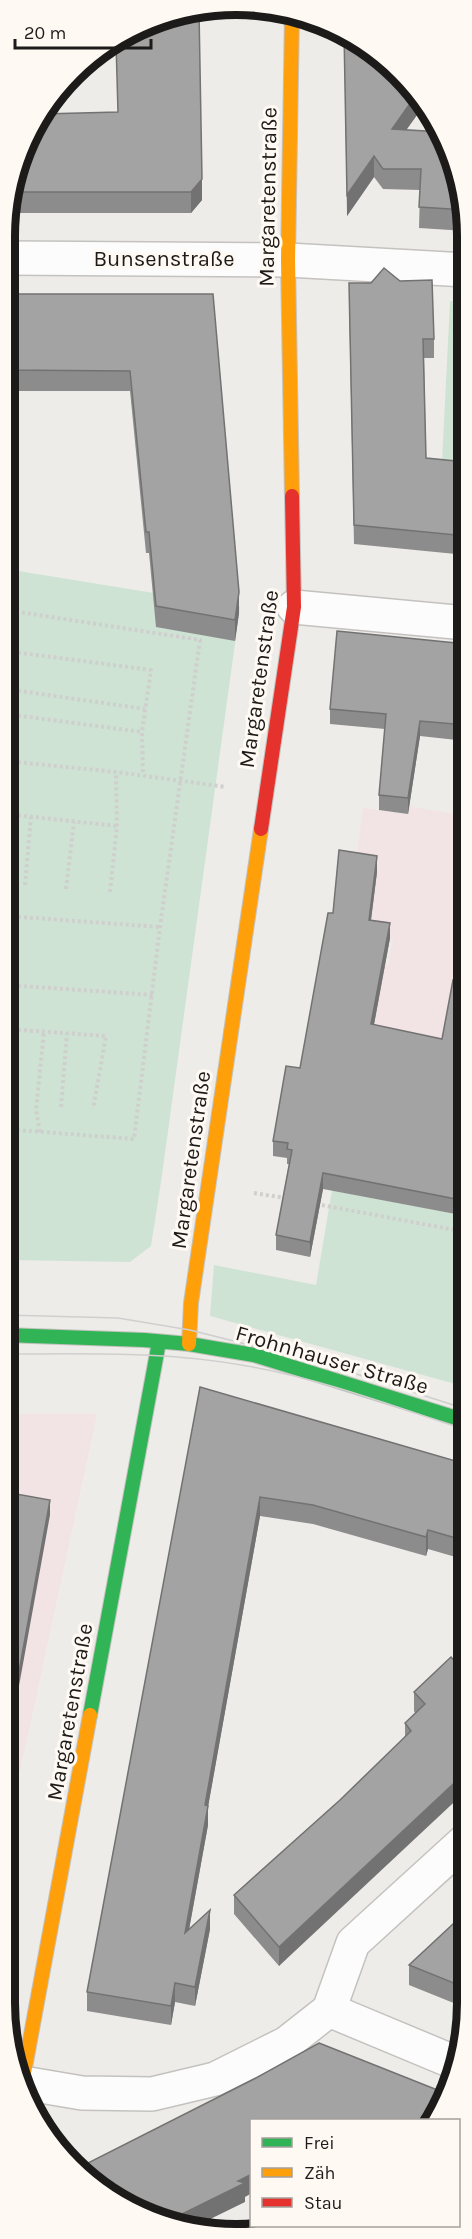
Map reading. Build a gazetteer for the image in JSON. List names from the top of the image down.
{
  "streets": {
    "street": ["Margaretenstraße", "Bunsenstraße", "Frohnhauser Straße"]
  },
  "crossings": [
    ["Margaretenstraße", "Bunsenstraße"],
    ["Margaretenstraße", "Frohnhauser Straße"]
  ],
  "legend": ["Frei", "Zäh", "Stau"],
  "scale_bar": "20 m"
}
